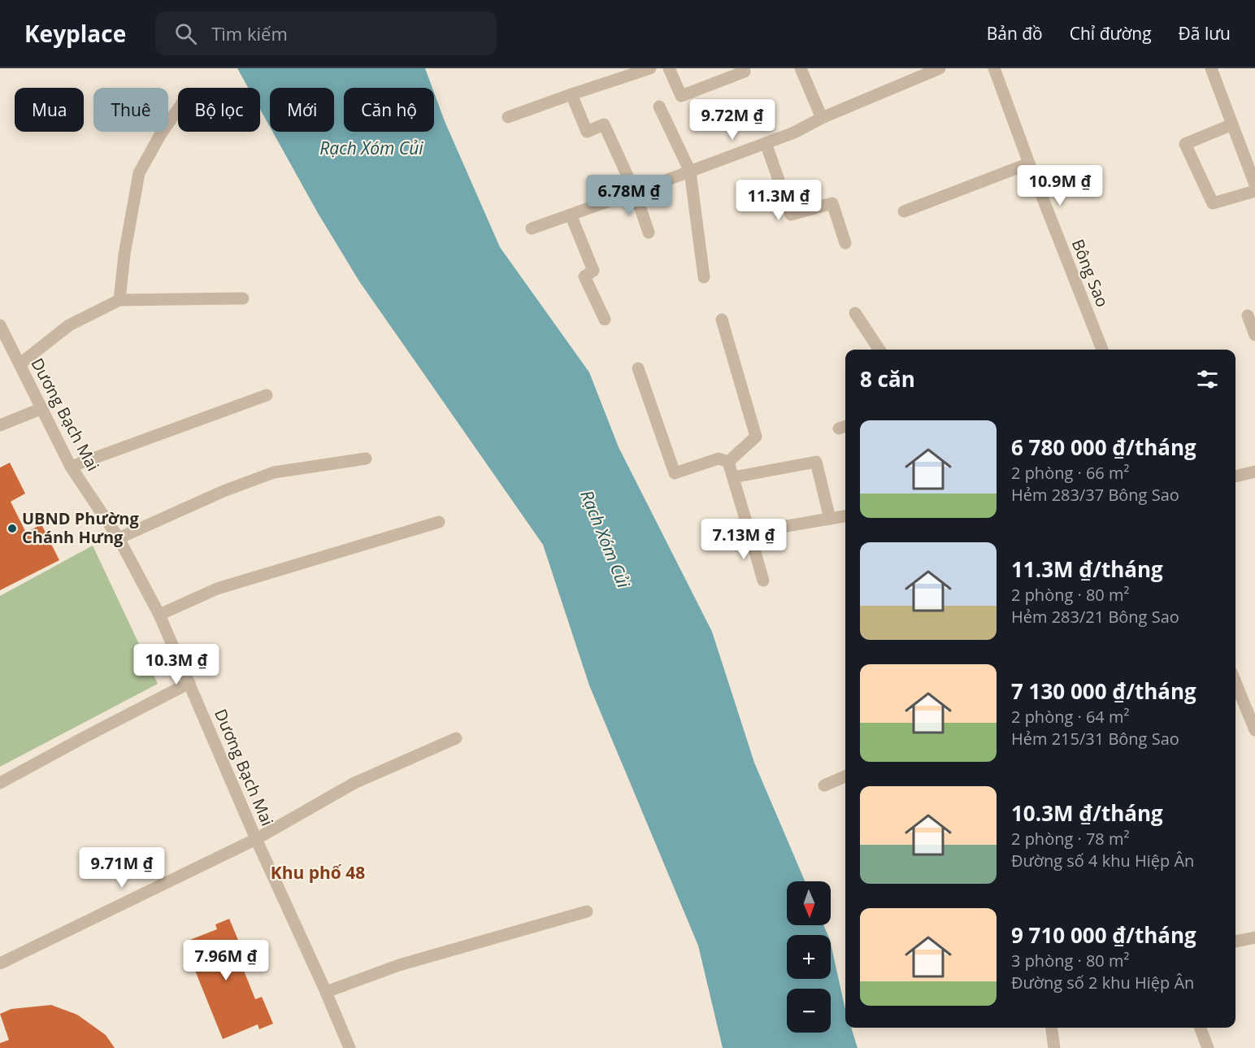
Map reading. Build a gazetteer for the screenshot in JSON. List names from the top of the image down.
{
  "streets": {
    "street": ["Bông Sao", "Dương Bạch Mai"]
  },
  "districts": ["Khu phố 48"],
  "water": ["Rạch Xóm Củi"],
  "places": ["UBND Phường Chánh Hưng"],
  "north": "bottom",
  "page": {
    "header": "Keyplace",
    "search": "Tìm kiếm",
    "nav": ["Bản đồ", "Chỉ đường", "Đã lưu"],
    "chip": [
      "Mua",
      "Thuê",
      "Bộ lọc",
      "Mới",
      "Căn hộ"
    ],
    "price": [
      "9.72M ₫",
      "10.9M ₫",
      "6.78M ₫",
      "11.3M ₫",
      "7.13M ₫",
      "10.3M ₫",
      "9.71M ₫",
      "7.96M ₫"
    ],
    "heading": "8 căn",
    "list": [
      {
        "name": "6 780 000 ₫/tháng",
        "note": "2 phòng · 66 m² · Hẻm 283/37 Bông Sao"
      },
      {
        "name": "11.3M ₫/tháng",
        "note": "2 phòng · 80 m² · Hẻm 283/21 Bông Sao"
      },
      {
        "name": "7 130 000 ₫/tháng",
        "note": "2 phòng · 64 m² · Hẻm 215/31 Bông Sao"
      },
      {
        "name": "10.3M ₫/tháng",
        "note": "2 phòng · 78 m² · Đường số 4 khu Hiệp Ân"
      },
      {
        "name": "9 710 000 ₫/tháng",
        "note": "3 phòng · 80 m² · Đường số 2 khu Hiệp Ân"
      }
    ],
    "map_buttons": ["+", "−"]
  }
}
